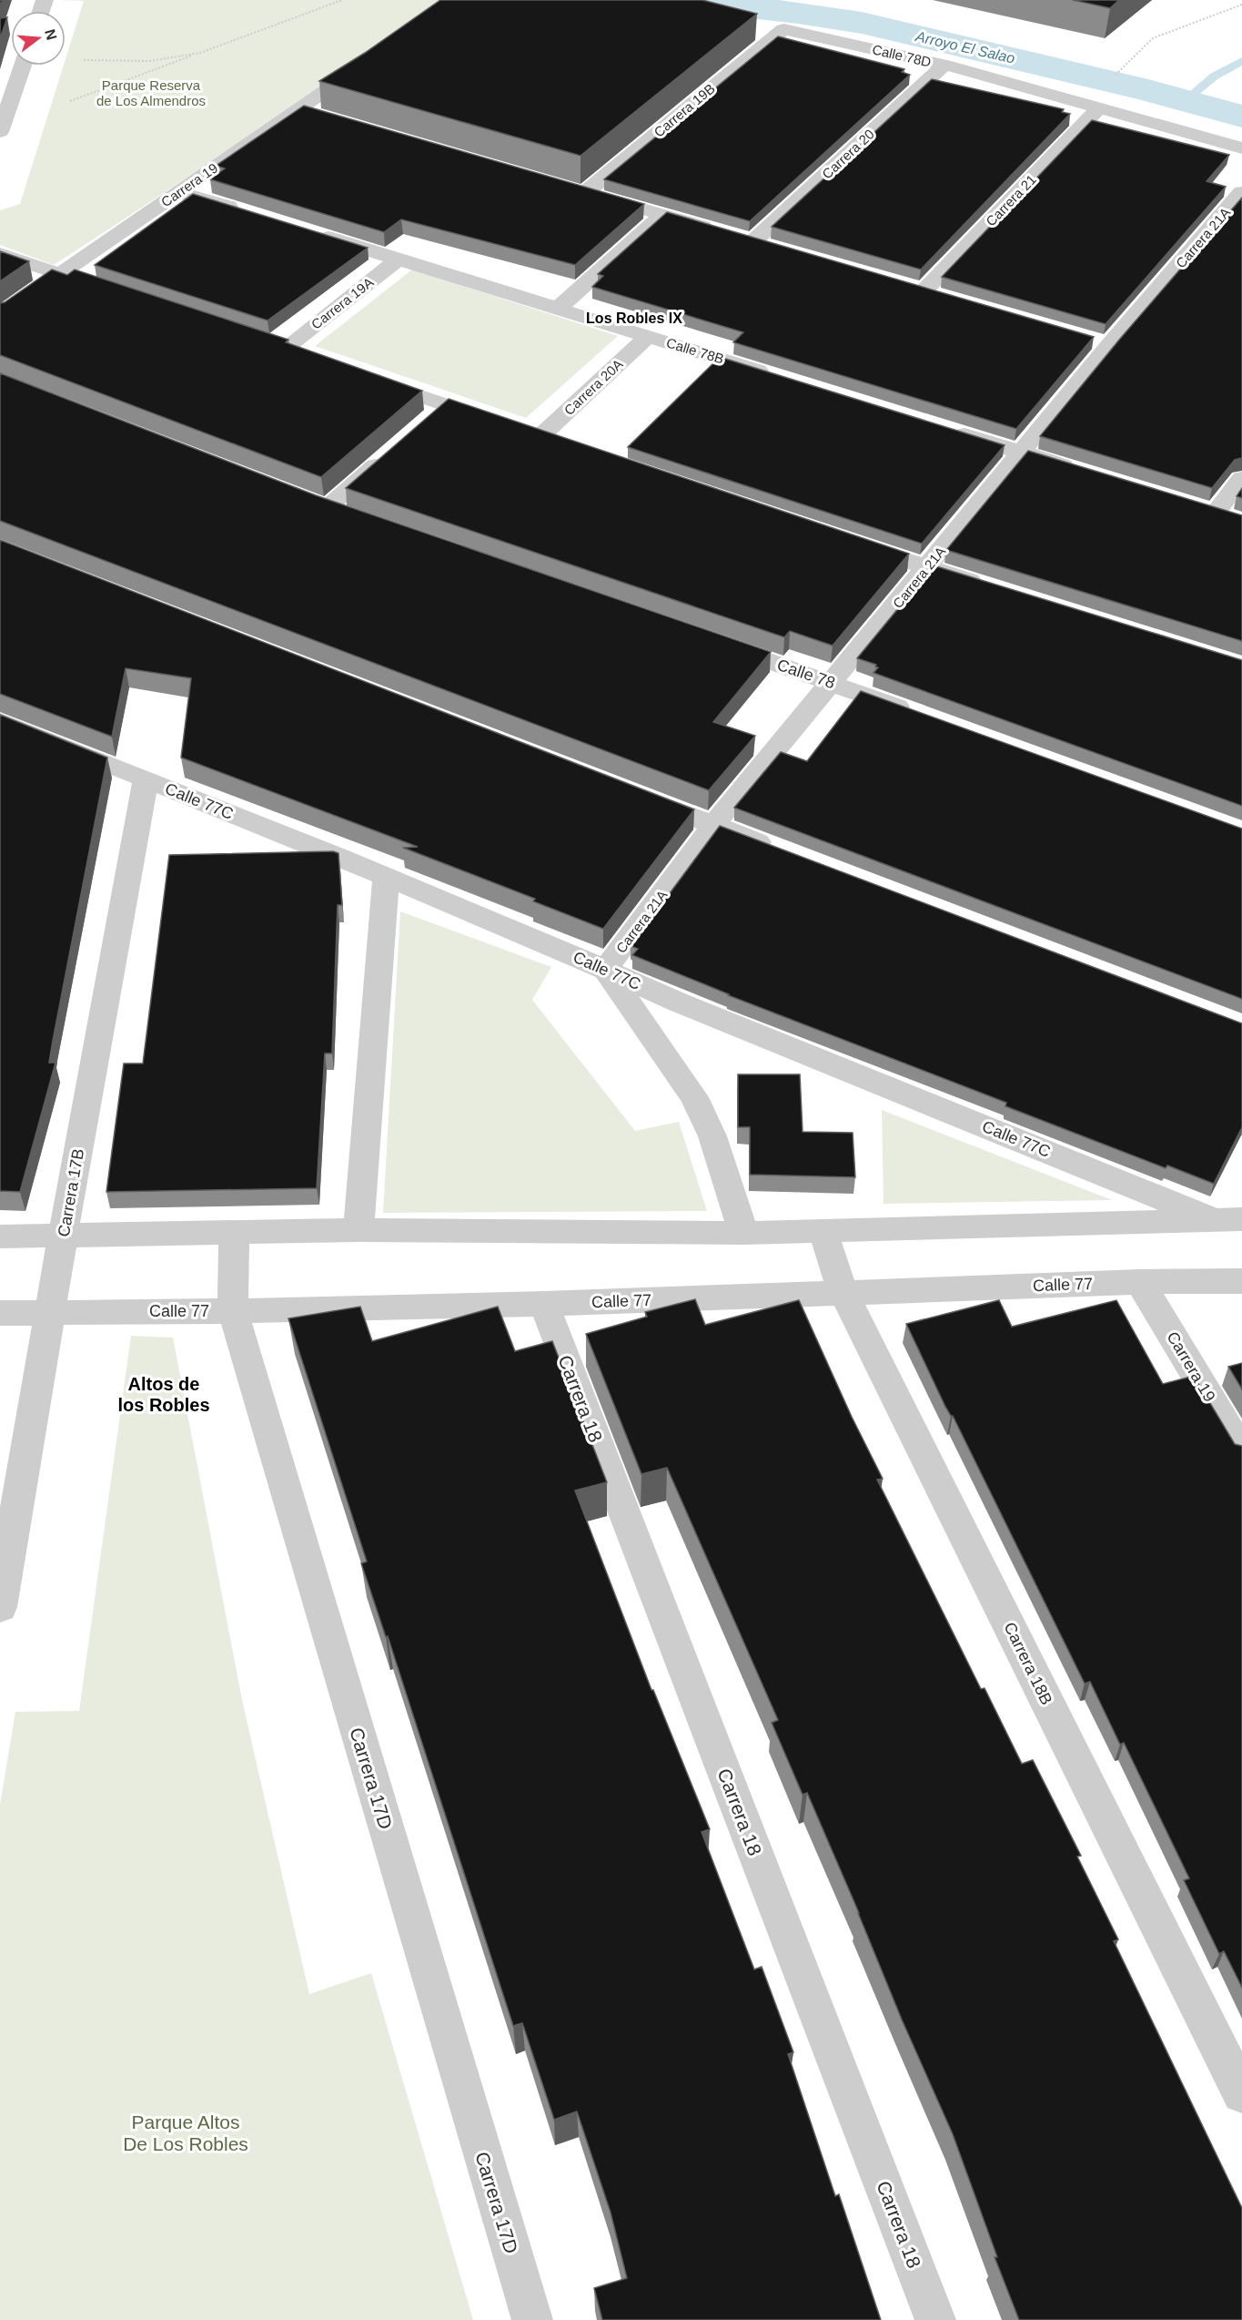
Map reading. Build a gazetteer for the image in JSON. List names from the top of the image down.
{
  "streets": {
    "street": [
      "Calle 78D",
      "Carrera 19B",
      "Carrera 20",
      "Carrera 19",
      "Carrera 21",
      "Carrera 21A",
      "Carrera 19A",
      "Calle 78B",
      "Carrera 20A",
      "Calle 78",
      "Calle 77C",
      "Carrera 17B",
      "Calle 77",
      "Carrera 18",
      "Carrera 18B",
      "Carrera 17D"
    ]
  },
  "crossings": [
    ["Calle 78D", "Carrera 19B"],
    ["Calle 78D", "Carrera 20"],
    ["Calle 78D", "Carrera 21"],
    ["Carrera 19", "Calle 77"],
    ["Carrera 21A", "Calle 78"],
    ["Carrera 21A", "Calle 77C"],
    ["Carrera 19A", "Calle 78B"],
    ["Calle 78B", "Carrera 20A"],
    ["Calle 77C", "Carrera 17B"],
    ["Carrera 17B", "Calle 77"],
    ["Calle 77", "Carrera 18"],
    ["Calle 77", "Carrera 18B"],
    ["Calle 77", "Carrera 17D"]
  ],
  "districts": ["Los Robles IX", "Altos de los Robles"],
  "water": ["Arroyo El Salao"],
  "parks": ["Parque Reserva de Los Almendros", "Parque Altos De Los Robles"],
  "north": "right"
}
